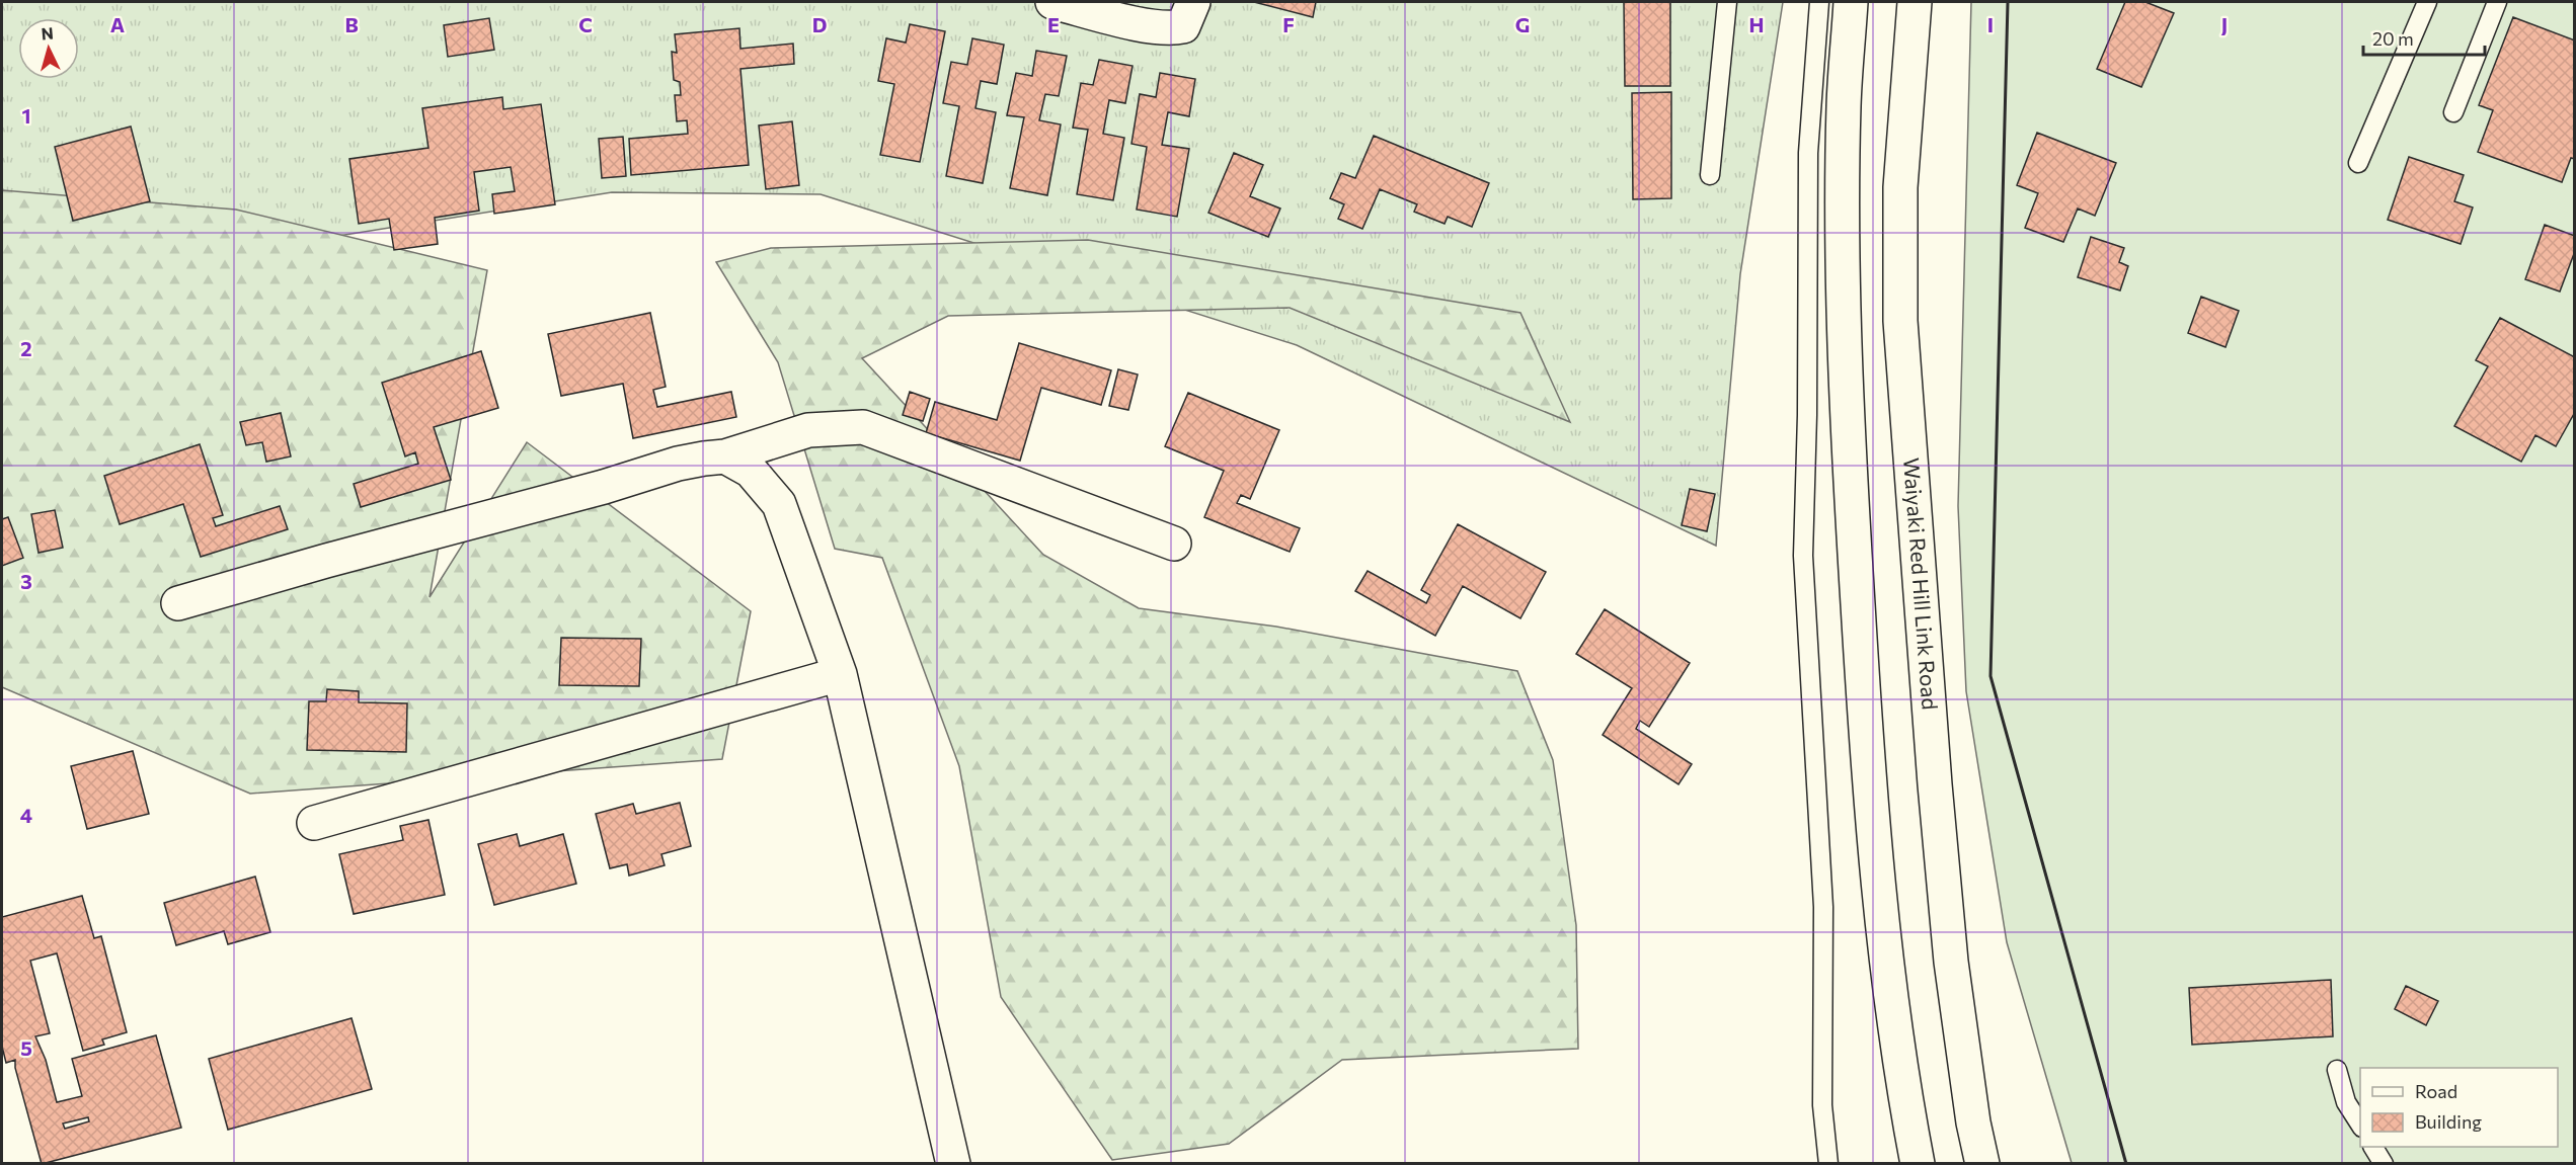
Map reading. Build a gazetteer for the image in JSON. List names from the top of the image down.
{
  "streets": {
    "street": ["Waiyaki Red Hill Link Road"]
  },
  "legend": ["Road", "Building"],
  "scale_bar": "20 m",
  "north": "top",
  "grid": {
    "columns": [
      "A",
      "B",
      "C",
      "D",
      "E",
      "F",
      "G",
      "H",
      "I",
      "J"
    ],
    "rows": [
      "1",
      "2",
      "3",
      "4",
      "5"
    ]
  }
}
